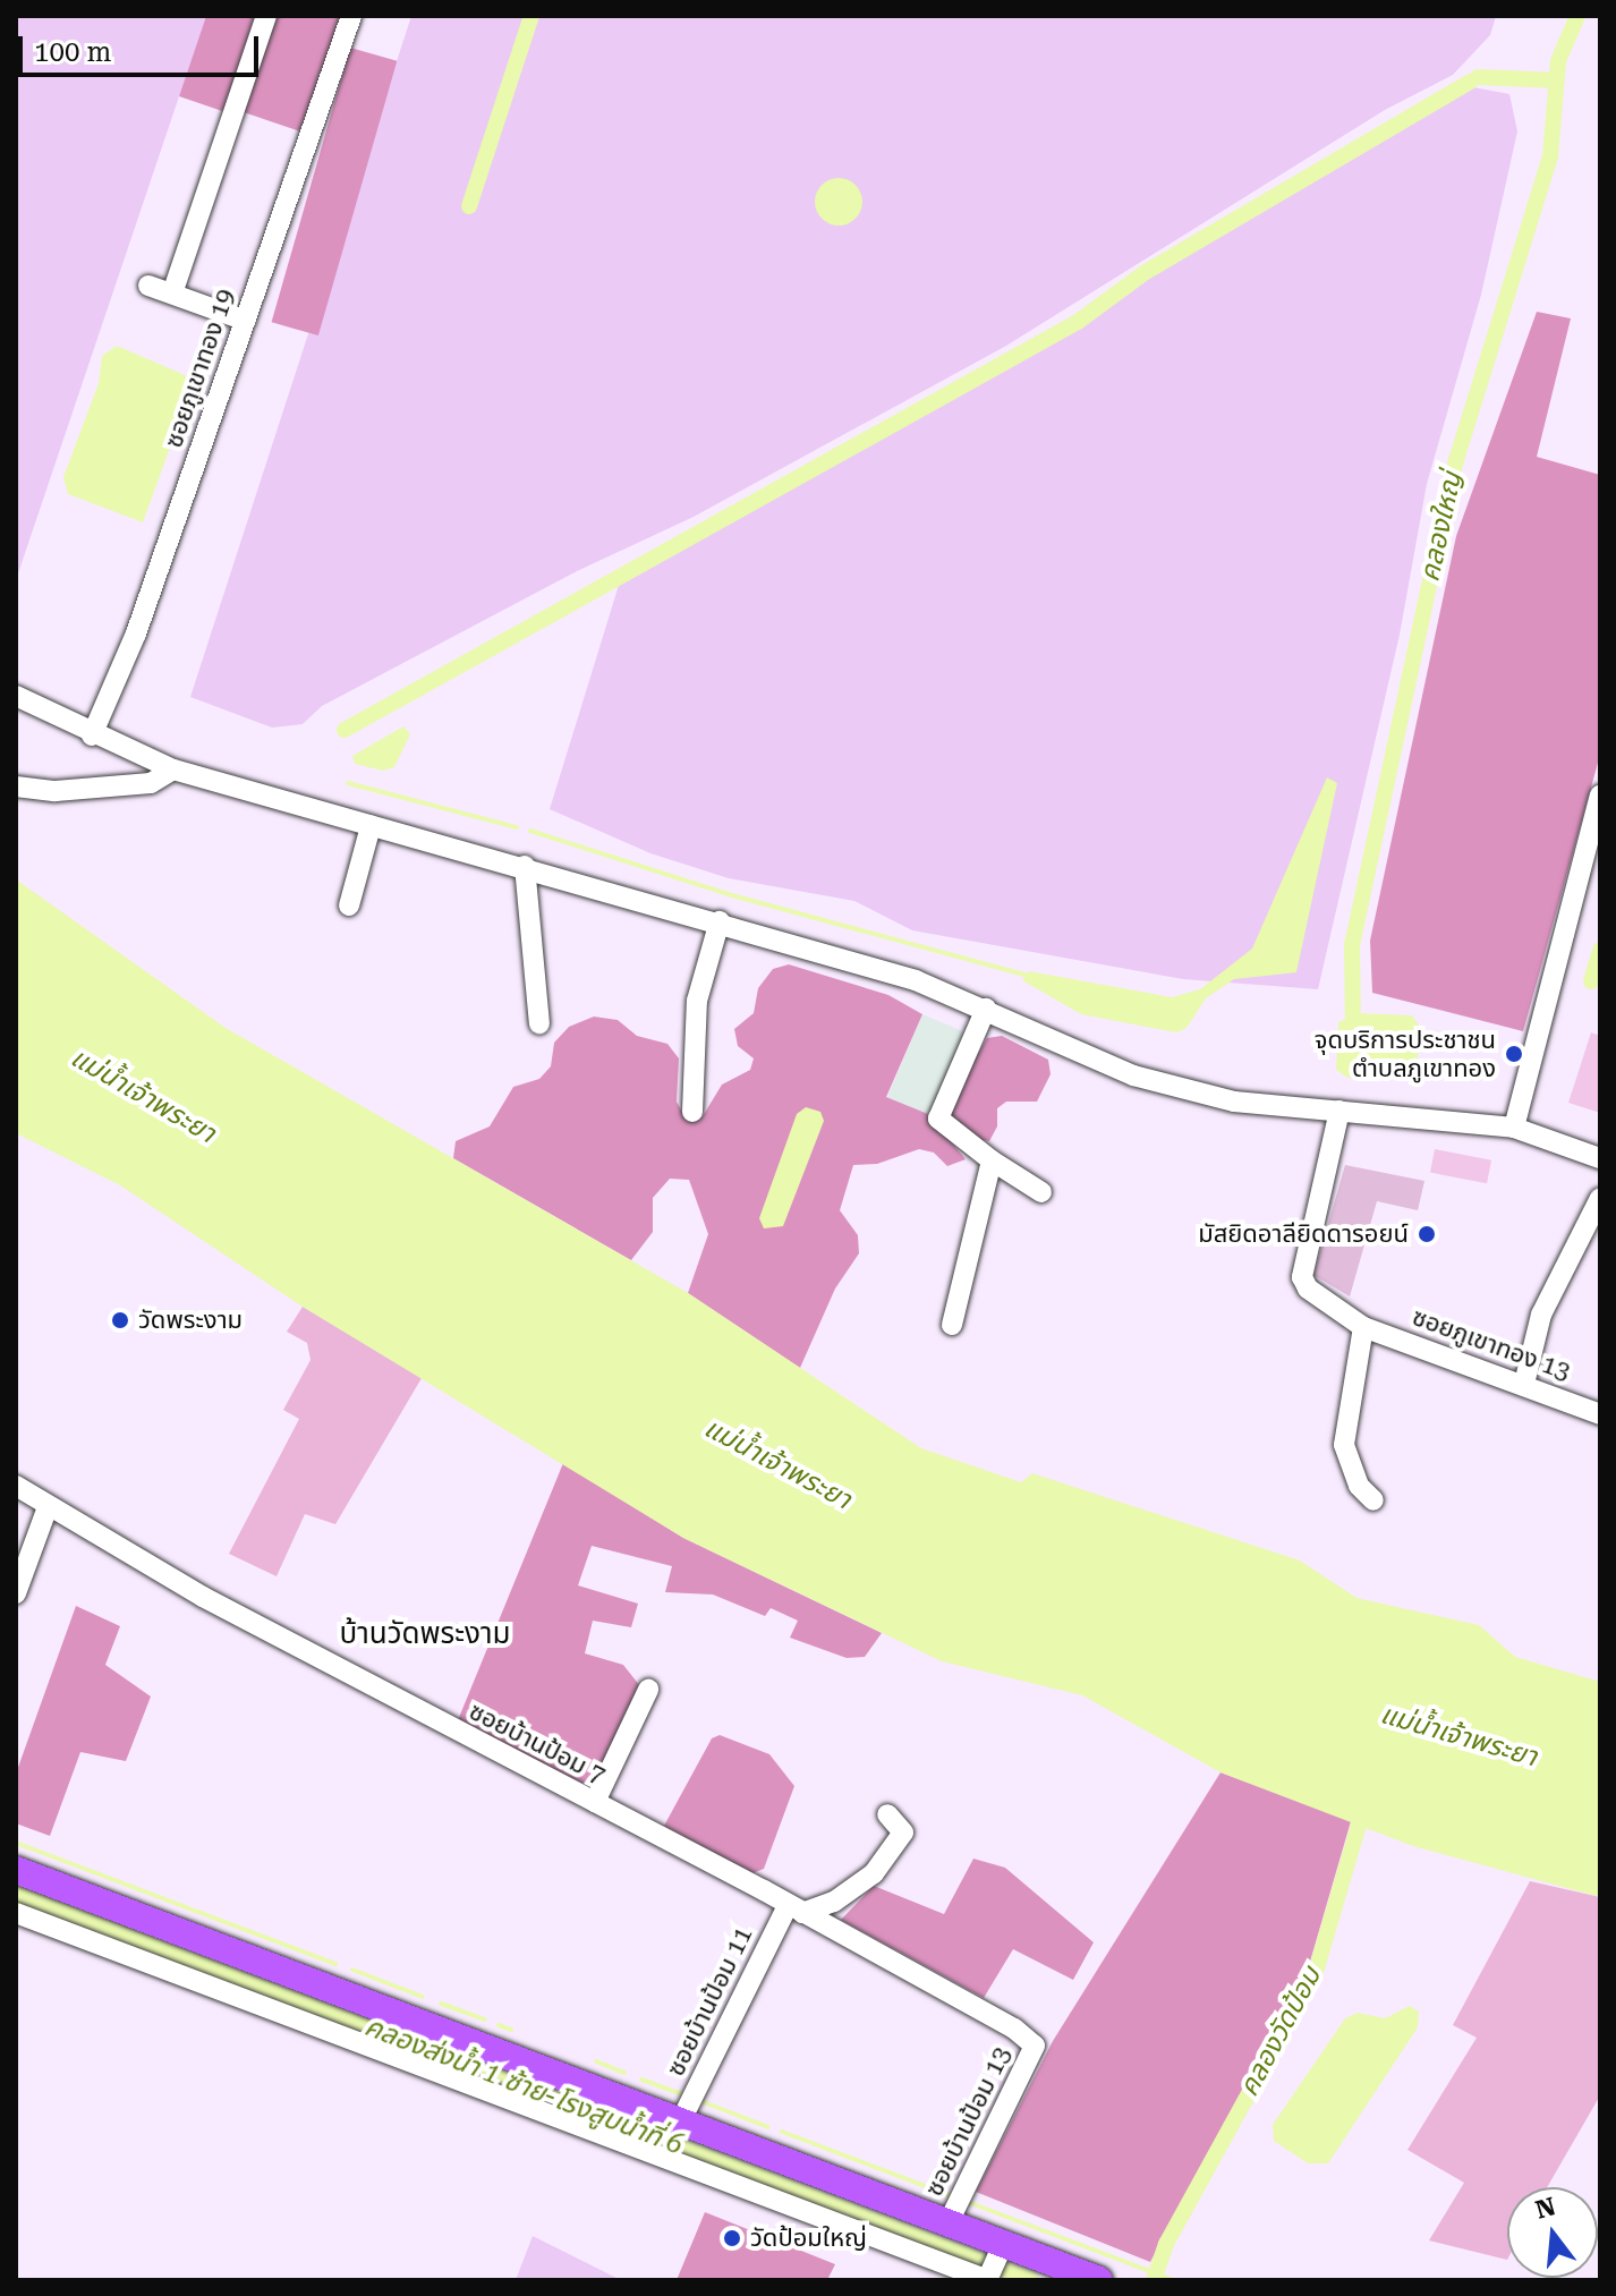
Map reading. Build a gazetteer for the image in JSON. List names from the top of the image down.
{
  "streets": {
    "street": [
      "ซอยภูเขาทอง 19",
      "ซอยภูเขาทอง 13",
      "ซอยบ้านป้อม 7",
      "ซอยบ้านป้อม 11",
      "ซอยบ้านป้อม 13"
    ]
  },
  "crossings": [
    ["ซอยบ้านป้อม 7", "ซอยบ้านป้อม 11"],
    ["ซอยบ้านป้อม 7", "ซอยบ้านป้อม 13"]
  ],
  "districts": ["บ้านวัดพระงาม"],
  "water": [
    "คลองใหญ่",
    "แม่น้ำเจ้าพระยา",
    "คลองวัดป้อม",
    "คลองส่งน้ำ 1 ซ้าย-โรงสูบน้ำที่ 6"
  ],
  "places": [
    "จุดบริการประชาชน ตำบลภูเขาทอง",
    "มัสยิดอาลียิดดารอยน์",
    "วัดพระงาม",
    "วัดป้อมใหญ่"
  ],
  "scale_bar": "100 m",
  "north": "top"
}
